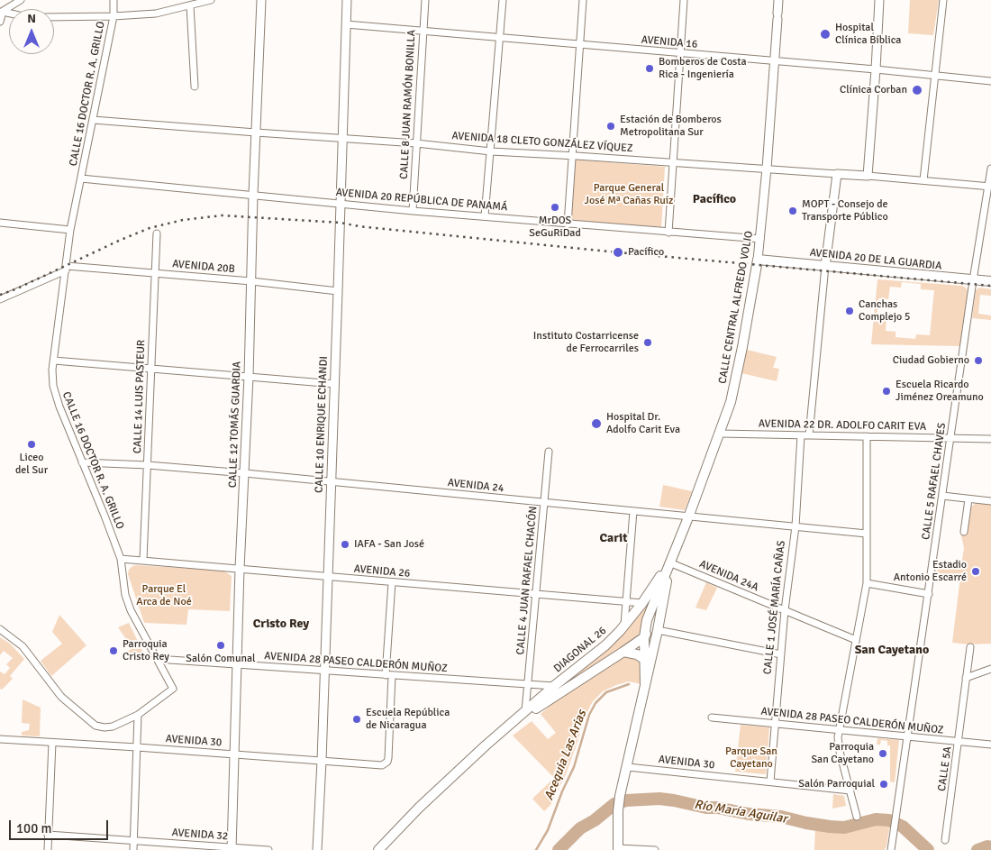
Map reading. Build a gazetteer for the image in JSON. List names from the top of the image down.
{
  "streets": {
    "main road": ["AVENIDA 20 DE LA GUARDIA", "CALLE CENTRAL ALFREDO VOLIO", "DIAGONAL 26"],
    "street": [
      "AVENIDA 16",
      "CALLE 16 DOCTOR R. A. GRILLO",
      "CALLE 8 JUAN RAMÓN BONILLA",
      "AVENIDA 18 CLETO GONZÁLEZ VÍQUEZ",
      "AVENIDA 20 REPÚBLICA DE PANAMÁ",
      "AVENIDA 20B",
      "CALLE 14 LUIS PASTEUR",
      "CALLE 12 TOMÁS GUARDIA",
      "CALLE 10 ENRIQUE ECHANDI",
      "AVENIDA 22 DR. ADOLFO CARIT EVA",
      "CALLE 5 RAFAEL CHAVES",
      "AVENIDA 24",
      "AVENIDA 26",
      "AVENIDA 24A",
      "CALLE 4 JUAN RAFAEL CHACÓN",
      "CALLE 1 JOSÉ MARÍA CAÑAS",
      "AVENIDA 28 PASEO CALDERÓN MUÑOZ",
      "AVENIDA 30",
      "CALLE 5A",
      "AVENIDA 32"
    ]
  },
  "crossings": [
    ["AVENIDA 16", "CALLE 8 JUAN RAMÓN BONILLA"],
    ["AVENIDA 16", "CALLE CENTRAL ALFREDO VOLIO"],
    ["AVENIDA 16", "CALLE 10 ENRIQUE ECHANDI"],
    ["CALLE 16 DOCTOR R. A. GRILLO", "AVENIDA 18 CLETO GONZÁLEZ VÍQUEZ"],
    ["CALLE 16 DOCTOR R. A. GRILLO", "AVENIDA 20 REPÚBLICA DE PANAMÁ"],
    ["CALLE 16 DOCTOR R. A. GRILLO", "AVENIDA 20B"],
    ["CALLE 16 DOCTOR R. A. GRILLO", "AVENIDA 24"],
    ["CALLE 16 DOCTOR R. A. GRILLO", "AVENIDA 26"],
    ["CALLE 16 DOCTOR R. A. GRILLO", "AVENIDA 28 PASEO CALDERÓN MUÑOZ"],
    ["CALLE 8 JUAN RAMÓN BONILLA", "AVENIDA 18 CLETO GONZÁLEZ VÍQUEZ"],
    ["CALLE 8 JUAN RAMÓN BONILLA", "AVENIDA 20 REPÚBLICA DE PANAMÁ"],
    ["AVENIDA 18 CLETO GONZÁLEZ VÍQUEZ", "CALLE CENTRAL ALFREDO VOLIO"],
    ["AVENIDA 18 CLETO GONZÁLEZ VÍQUEZ", "CALLE 12 TOMÁS GUARDIA"],
    ["AVENIDA 18 CLETO GONZÁLEZ VÍQUEZ", "CALLE 10 ENRIQUE ECHANDI"],
    ["AVENIDA 18 CLETO GONZÁLEZ VÍQUEZ", "CALLE 5 RAFAEL CHAVES"],
    ["AVENIDA 20 REPÚBLICA DE PANAMÁ", "CALLE CENTRAL ALFREDO VOLIO"],
    ["AVENIDA 20 REPÚBLICA DE PANAMÁ", "CALLE 12 TOMÁS GUARDIA"],
    ["AVENIDA 20 REPÚBLICA DE PANAMÁ", "CALLE 10 ENRIQUE ECHANDI"],
    ["AVENIDA 20 DE LA GUARDIA", "CALLE CENTRAL ALFREDO VOLIO"],
    ["AVENIDA 20 DE LA GUARDIA", "CALLE 5 RAFAEL CHAVES"],
    ["AVENIDA 20B", "CALLE 14 LUIS PASTEUR"],
    ["AVENIDA 20B", "CALLE 12 TOMÁS GUARDIA"],
    ["AVENIDA 20B", "CALLE 10 ENRIQUE ECHANDI"],
    ["CALLE CENTRAL ALFREDO VOLIO", "AVENIDA 22 DR. ADOLFO CARIT EVA"],
    ["CALLE CENTRAL ALFREDO VOLIO", "AVENIDA 24"],
    ["CALLE CENTRAL ALFREDO VOLIO", "AVENIDA 24A"],
    ["CALLE CENTRAL ALFREDO VOLIO", "DIAGONAL 26"],
    ["CALLE CENTRAL ALFREDO VOLIO", "AVENIDA 30"],
    ["CALLE 14 LUIS PASTEUR", "AVENIDA 24"],
    ["CALLE 14 LUIS PASTEUR", "AVENIDA 26"],
    ["CALLE 12 TOMÁS GUARDIA", "AVENIDA 24"],
    ["CALLE 12 TOMÁS GUARDIA", "AVENIDA 26"],
    ["CALLE 12 TOMÁS GUARDIA", "AVENIDA 28 PASEO CALDERÓN MUÑOZ"],
    ["CALLE 12 TOMÁS GUARDIA", "AVENIDA 30"],
    ["CALLE 12 TOMÁS GUARDIA", "AVENIDA 32"],
    ["CALLE 10 ENRIQUE ECHANDI", "AVENIDA 24"],
    ["CALLE 10 ENRIQUE ECHANDI", "AVENIDA 26"],
    ["CALLE 10 ENRIQUE ECHANDI", "AVENIDA 28 PASEO CALDERÓN MUÑOZ"],
    ["CALLE 10 ENRIQUE ECHANDI", "AVENIDA 30"],
    ["AVENIDA 22 DR. ADOLFO CARIT EVA", "CALLE 5 RAFAEL CHAVES"],
    ["AVENIDA 22 DR. ADOLFO CARIT EVA", "CALLE 1 JOSÉ MARÍA CAÑAS"],
    ["CALLE 5 RAFAEL CHAVES", "AVENIDA 28 PASEO CALDERÓN MUÑOZ"],
    ["AVENIDA 24", "CALLE 4 JUAN RAFAEL CHACÓN"],
    ["AVENIDA 24", "CALLE 1 JOSÉ MARÍA CAÑAS"],
    ["AVENIDA 26", "CALLE 4 JUAN RAFAEL CHACÓN"],
    ["AVENIDA 26", "DIAGONAL 26"],
    ["AVENIDA 24A", "CALLE 1 JOSÉ MARÍA CAÑAS"],
    ["AVENIDA 24A", "DIAGONAL 26"],
    ["CALLE 4 JUAN RAFAEL CHACÓN", "DIAGONAL 26"],
    ["CALLE 4 JUAN RAFAEL CHACÓN", "AVENIDA 28 PASEO CALDERÓN MUÑOZ"],
    ["CALLE 1 JOSÉ MARÍA CAÑAS", "AVENIDA 28 PASEO CALDERÓN MUÑOZ"],
    ["CALLE 1 JOSÉ MARÍA CAÑAS", "AVENIDA 30"],
    ["DIAGONAL 26", "AVENIDA 28 PASEO CALDERÓN MUÑOZ"],
    ["AVENIDA 28 PASEO CALDERÓN MUÑOZ", "AVENIDA 30"],
    ["AVENIDA 28 PASEO CALDERÓN MUÑOZ", "CALLE 5A"]
  ],
  "districts": [
    "Pacífico",
    "Carit",
    "Cristo Rey",
    "San Cayetano"
  ],
  "water": ["Acequia Las Arias", "Río María Aguilar"],
  "parks": ["Parque General José Mª Cañas Ruíz", "Parque El Arca de Noé", "Parque San Cayetano"],
  "places": [
    "Hospital Clínica Bíblica",
    "Bomberos de Costa Rica - Ingeniería",
    "Clínica Corban",
    "Estación de Bomberos Metropolitana Sur",
    "MrDOS SeGuRiDad",
    "MOPT - Consejo de Transporte Público",
    "Pacífico",
    "Canchas Complejo 5",
    "Instituto Costarricense de Ferrocarriles",
    "Ciudad Gobierno",
    "Escuela Ricardo Jiménez Oreamuno",
    "Hospital Dr. Adolfo Carit Eva",
    "Liceo del Sur",
    "IAFA - San José",
    "Estadio Antonio Escarré",
    "Salón Comunal",
    "Parroquia Cristo Rey",
    "Escuela República de Nicaragua",
    "Parroquia San Cayetano",
    "Salón Parroquial"
  ],
  "scale_bar": "100 m",
  "north": "top"
}
